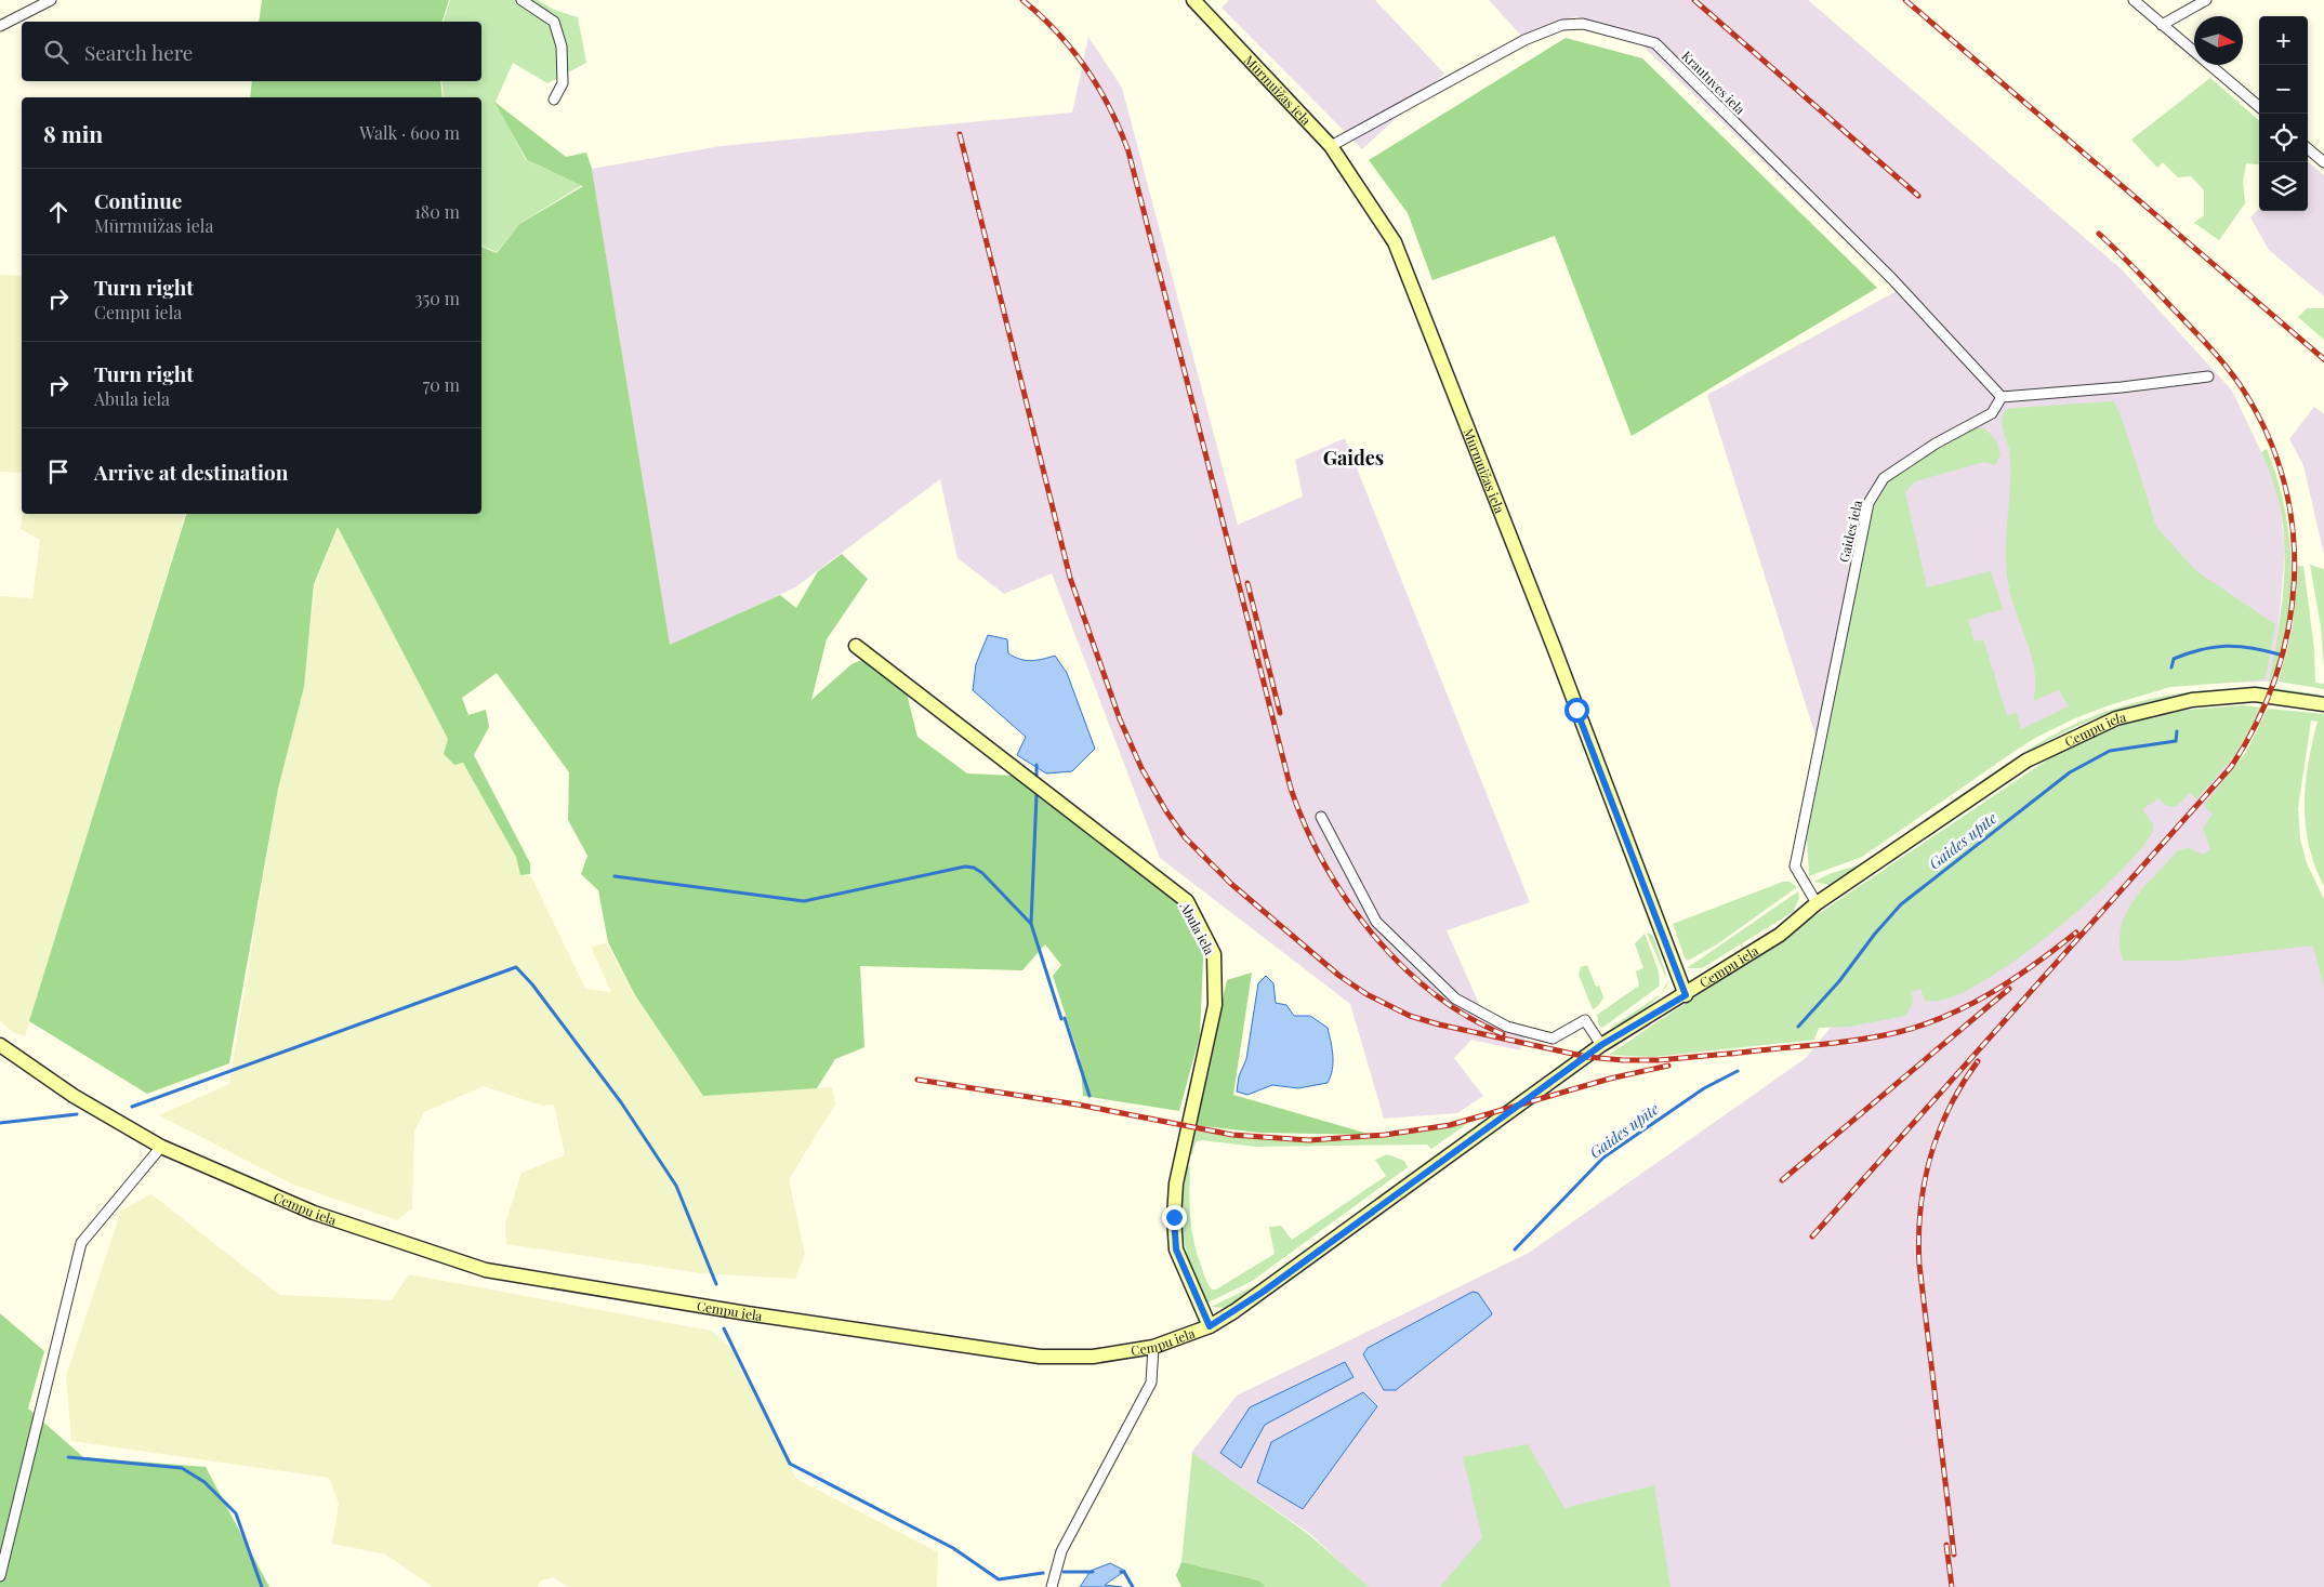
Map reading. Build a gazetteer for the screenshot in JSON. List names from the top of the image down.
{
  "streets": {
    "main road": ["Mūrmuižas iela", "Cempu iela", "Abula iela"],
    "street": ["Krautuves iela", "Gaides iela"]
  },
  "crossings": [
    ["Krautuves iela", "Mūrmuižas iela"],
    ["Krautuves iela", "Gaides iela"],
    ["Mūrmuižas iela", "Cempu iela"],
    ["Gaides iela", "Cempu iela"],
    ["Cempu iela", "Abula iela"]
  ],
  "districts": ["Gaides"],
  "water": ["Gaides upīte"],
  "north": "right",
  "page": {
    "map_buttons": ["+", "−"],
    "search": "Search here",
    "heading": ["8 min", "Walk · 600 m"],
    "list": [
      ["Continue", "Mūrmuižas iela", "180 m"],
      ["Turn right", "Cempu iela", "350 m"],
      ["Turn right", "Abula iela", "70 m"],
      "Arrive at destination"
    ]
  }
}
